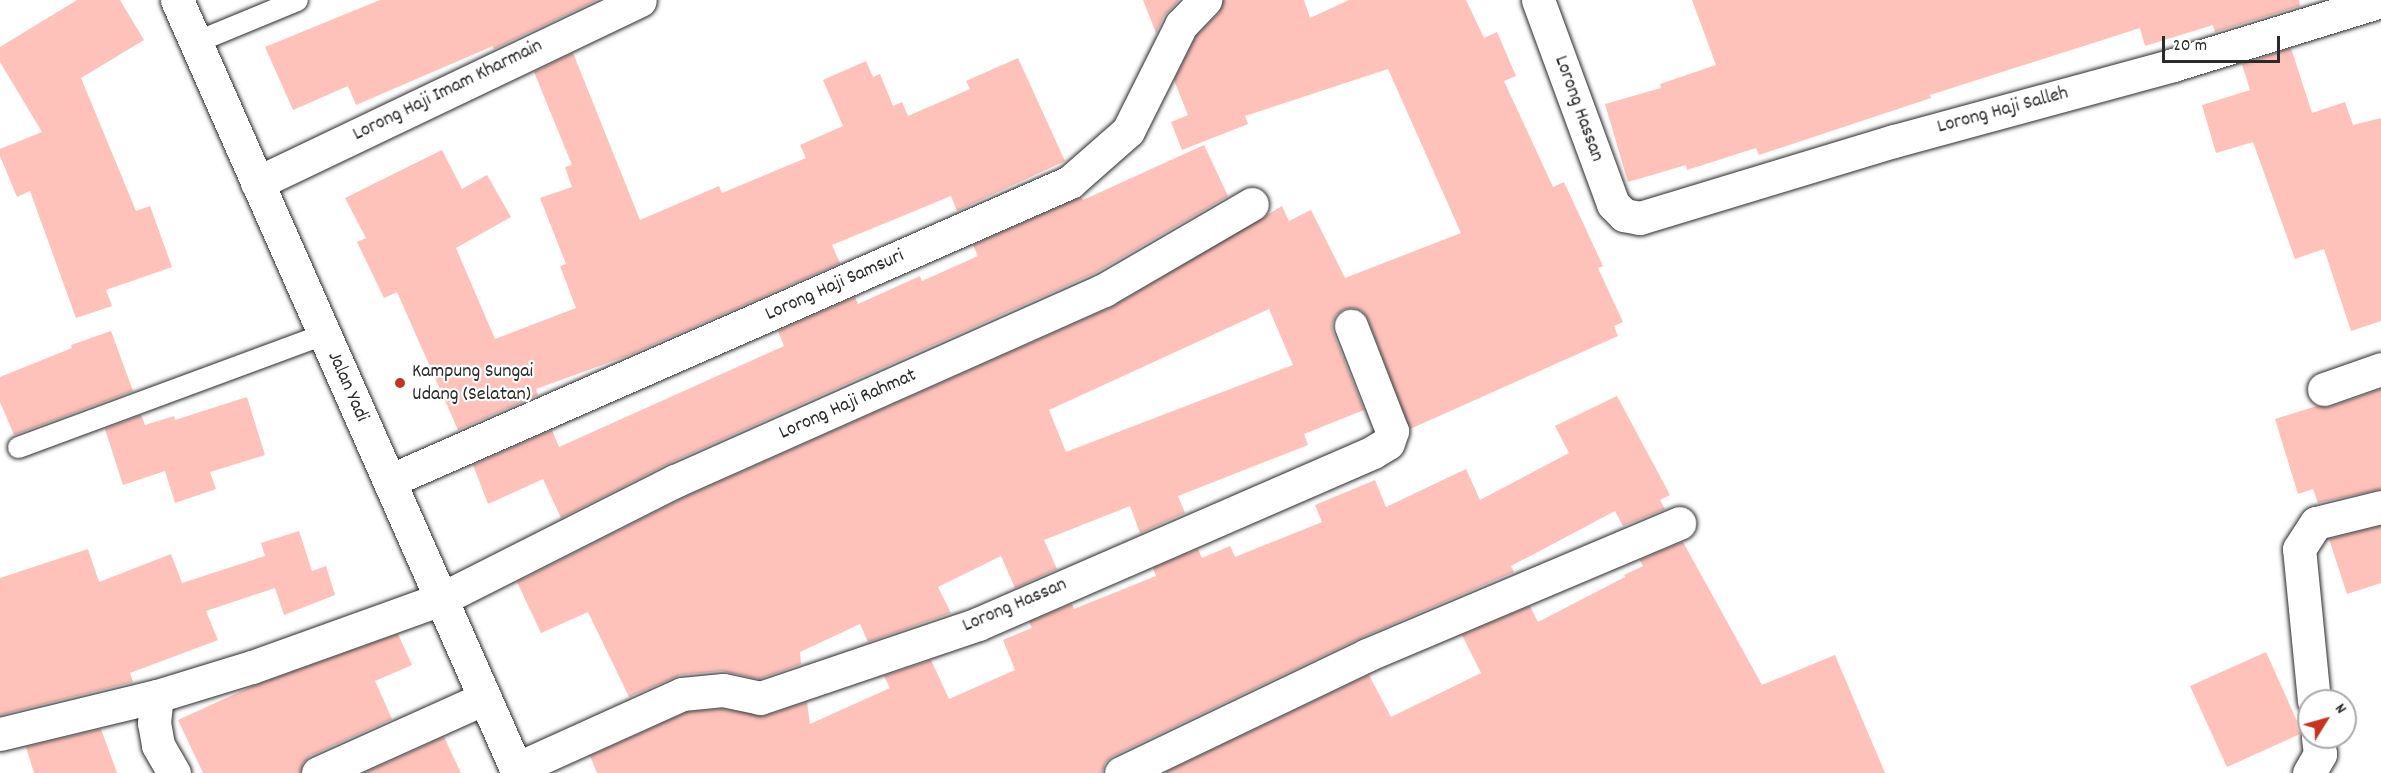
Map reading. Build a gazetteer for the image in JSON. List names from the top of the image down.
{
  "streets": {
    "street": [
      "Lorong Haji Imam Kharmain",
      "Lorong Hassan",
      "Lorong Haji Salleh",
      "Lorong Haji Samsuri",
      "Jalan Yadi",
      "Lorong Haji Rahmat"
    ]
  },
  "crossings": [
    ["Lorong Haji Imam Kharmain", "Jalan Yadi"],
    ["Lorong Hassan", "Lorong Haji Salleh"],
    ["Lorong Hassan", "Jalan Yadi"],
    ["Lorong Haji Samsuri", "Jalan Yadi"],
    ["Jalan Yadi", "Lorong Haji Rahmat"]
  ],
  "places": ["Kampung Sungai Udang (Selatan)"],
  "scale_bar": "20 m",
  "north": "top right"
}
